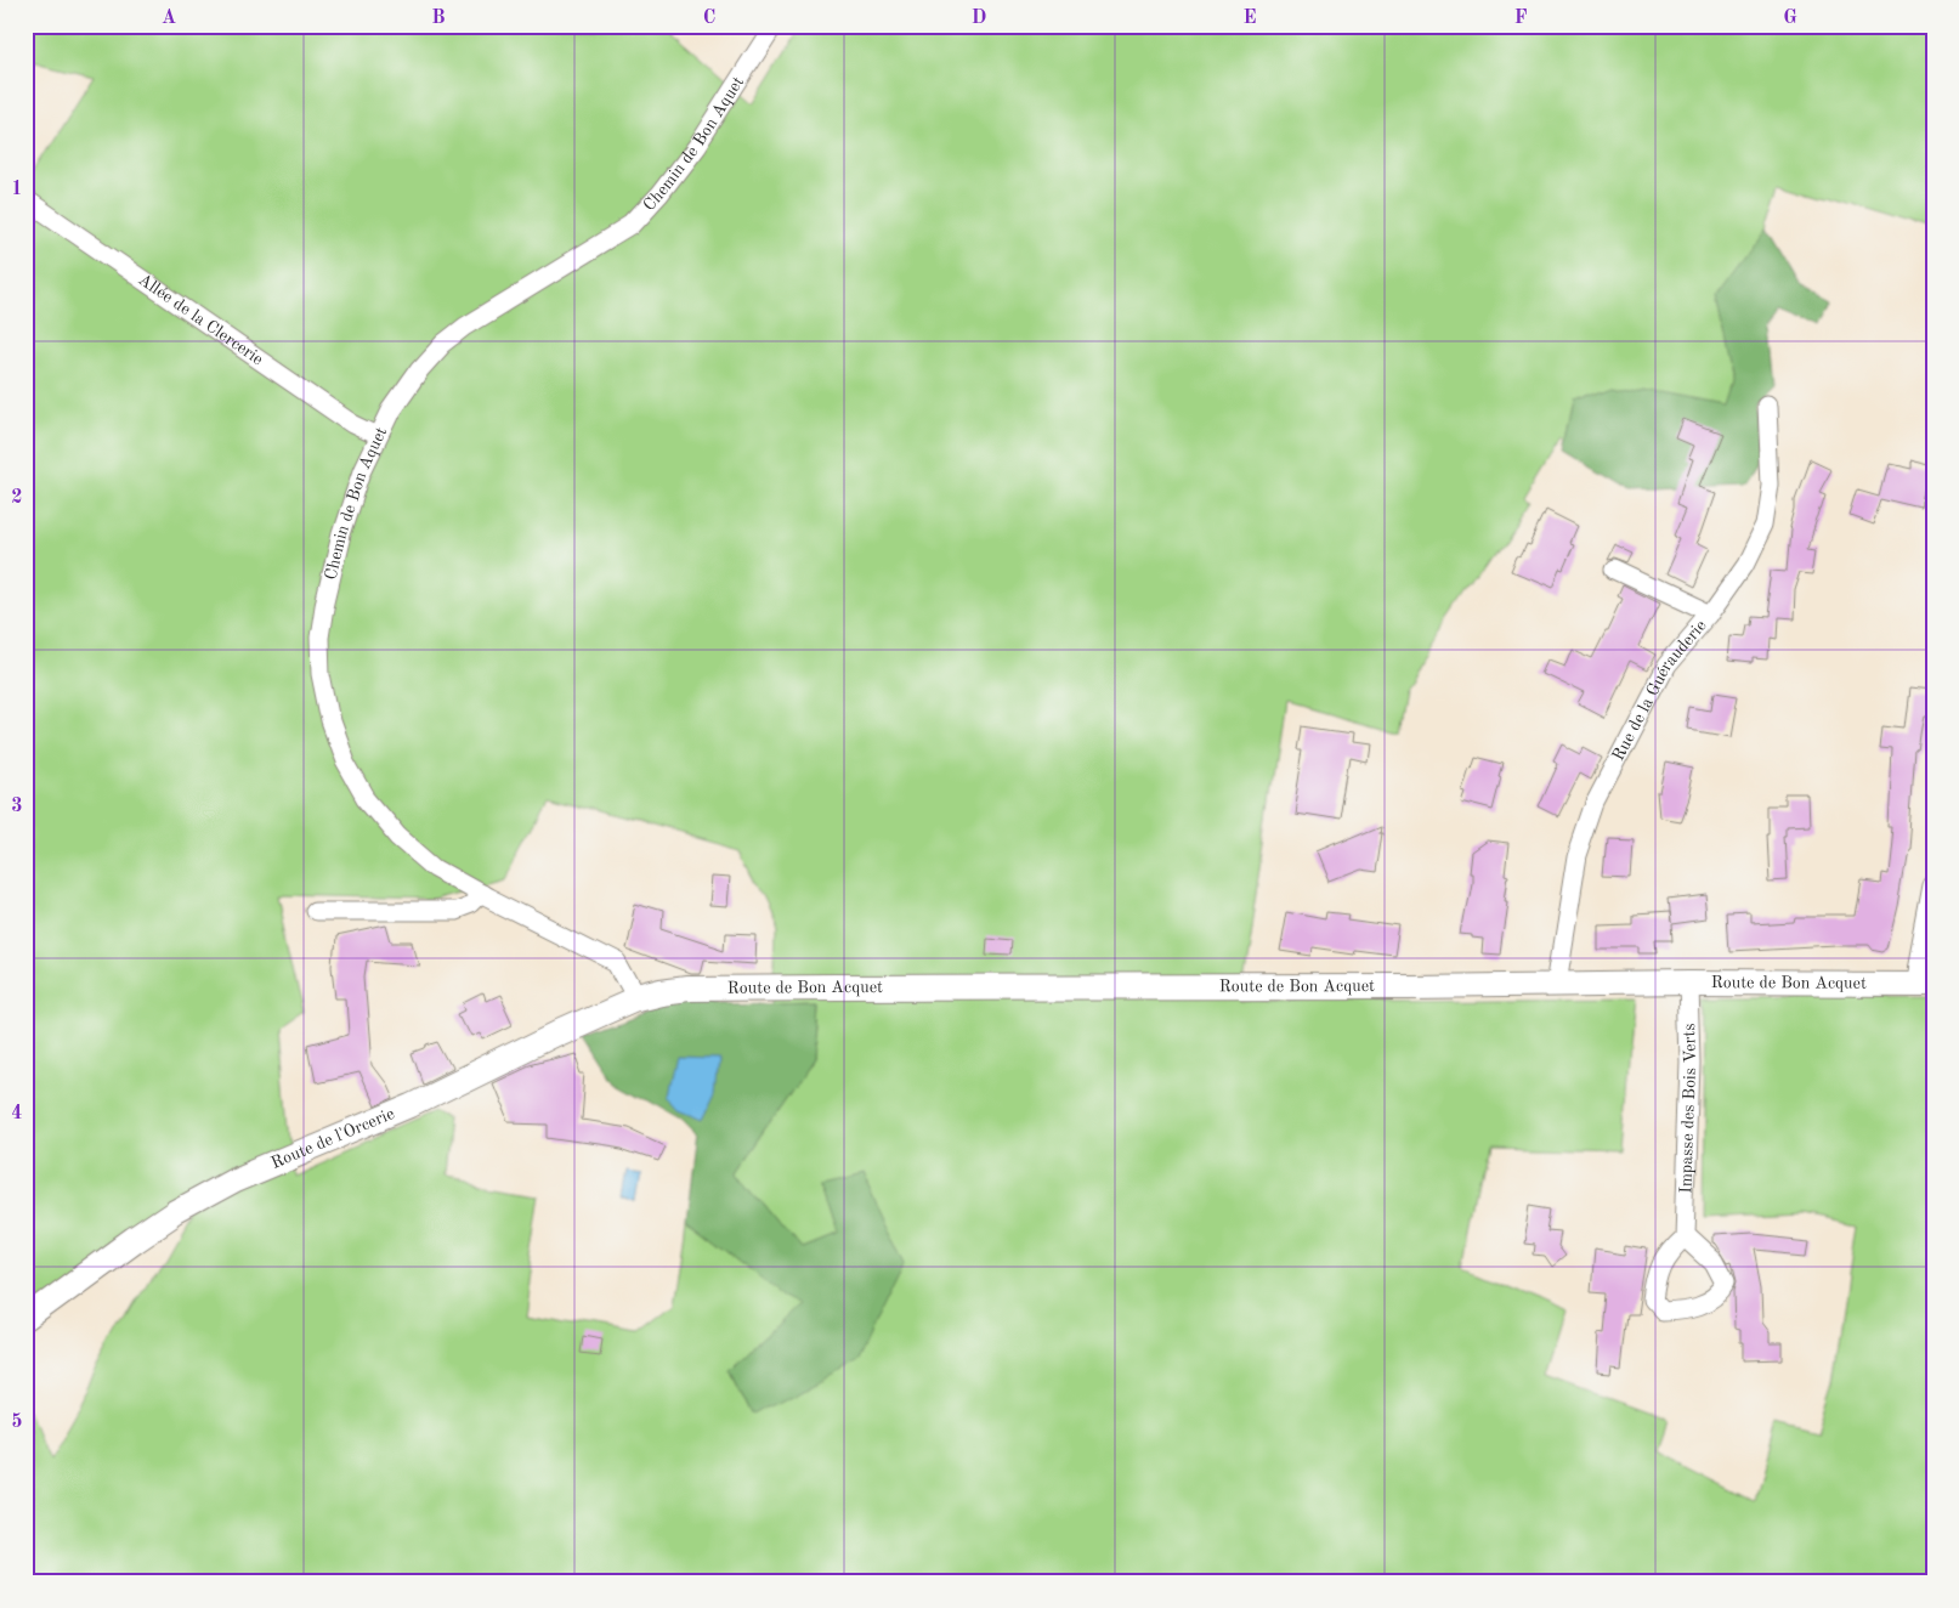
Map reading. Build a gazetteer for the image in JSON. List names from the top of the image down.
{
  "streets": {
    "street": [
      "Chemin de Bon Aquet",
      "Allée de la Clercerie",
      "Rue de la Guérauderie",
      "Route de Bon Acquet",
      "Impasse des Bois Verts",
      "Route de l'Orcerie"
    ]
  },
  "crossings": [
    ["Chemin de Bon Aquet", "Allée de la Clercerie"],
    ["Chemin de Bon Aquet", "Route de l'Orcerie"],
    ["Rue de la Guérauderie", "Route de Bon Acquet"],
    ["Route de Bon Acquet", "Impasse des Bois Verts"],
    ["Route de Bon Acquet", "Route de l'Orcerie"]
  ],
  "grid": {
    "columns": [
      "A",
      "B",
      "C",
      "D",
      "E",
      "F",
      "G"
    ],
    "rows": [
      "1",
      "2",
      "3",
      "4",
      "5"
    ]
  }
}
